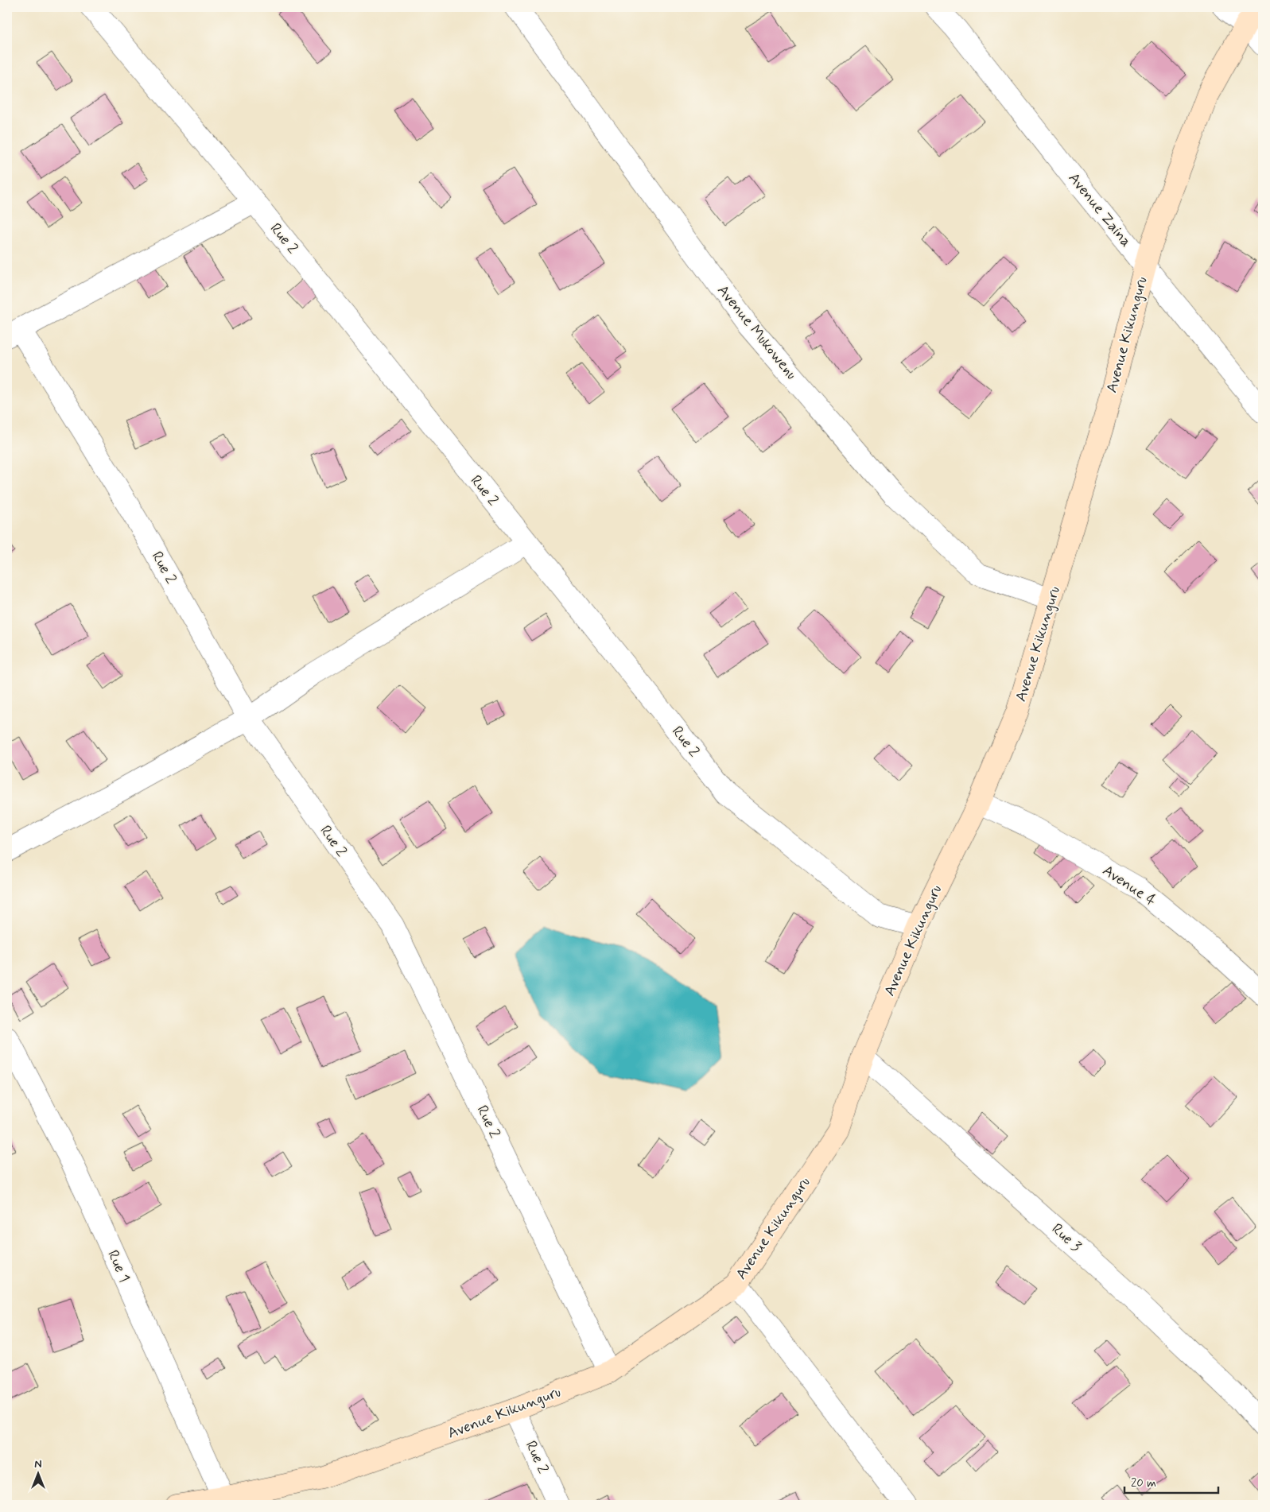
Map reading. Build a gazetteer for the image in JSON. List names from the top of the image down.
{
  "streets": {
    "street": [
      "Avenue Zaina",
      "Rue 2",
      "Avenue Mukowenu",
      "Avenue Kikunguru",
      "Avenue 4",
      "Rue 3",
      "Rue 1"
    ]
  },
  "crossings": [
    ["Avenue Zaina", "Avenue Kikunguru"],
    ["Rue 2", "Avenue Kikunguru"],
    ["Avenue Mukowenu", "Avenue Kikunguru"],
    ["Avenue Kikunguru", "Avenue 4"],
    ["Avenue Kikunguru", "Rue 3"],
    ["Avenue Kikunguru", "Rue 1"]
  ],
  "scale_bar": "20 m",
  "north": "top"
}
